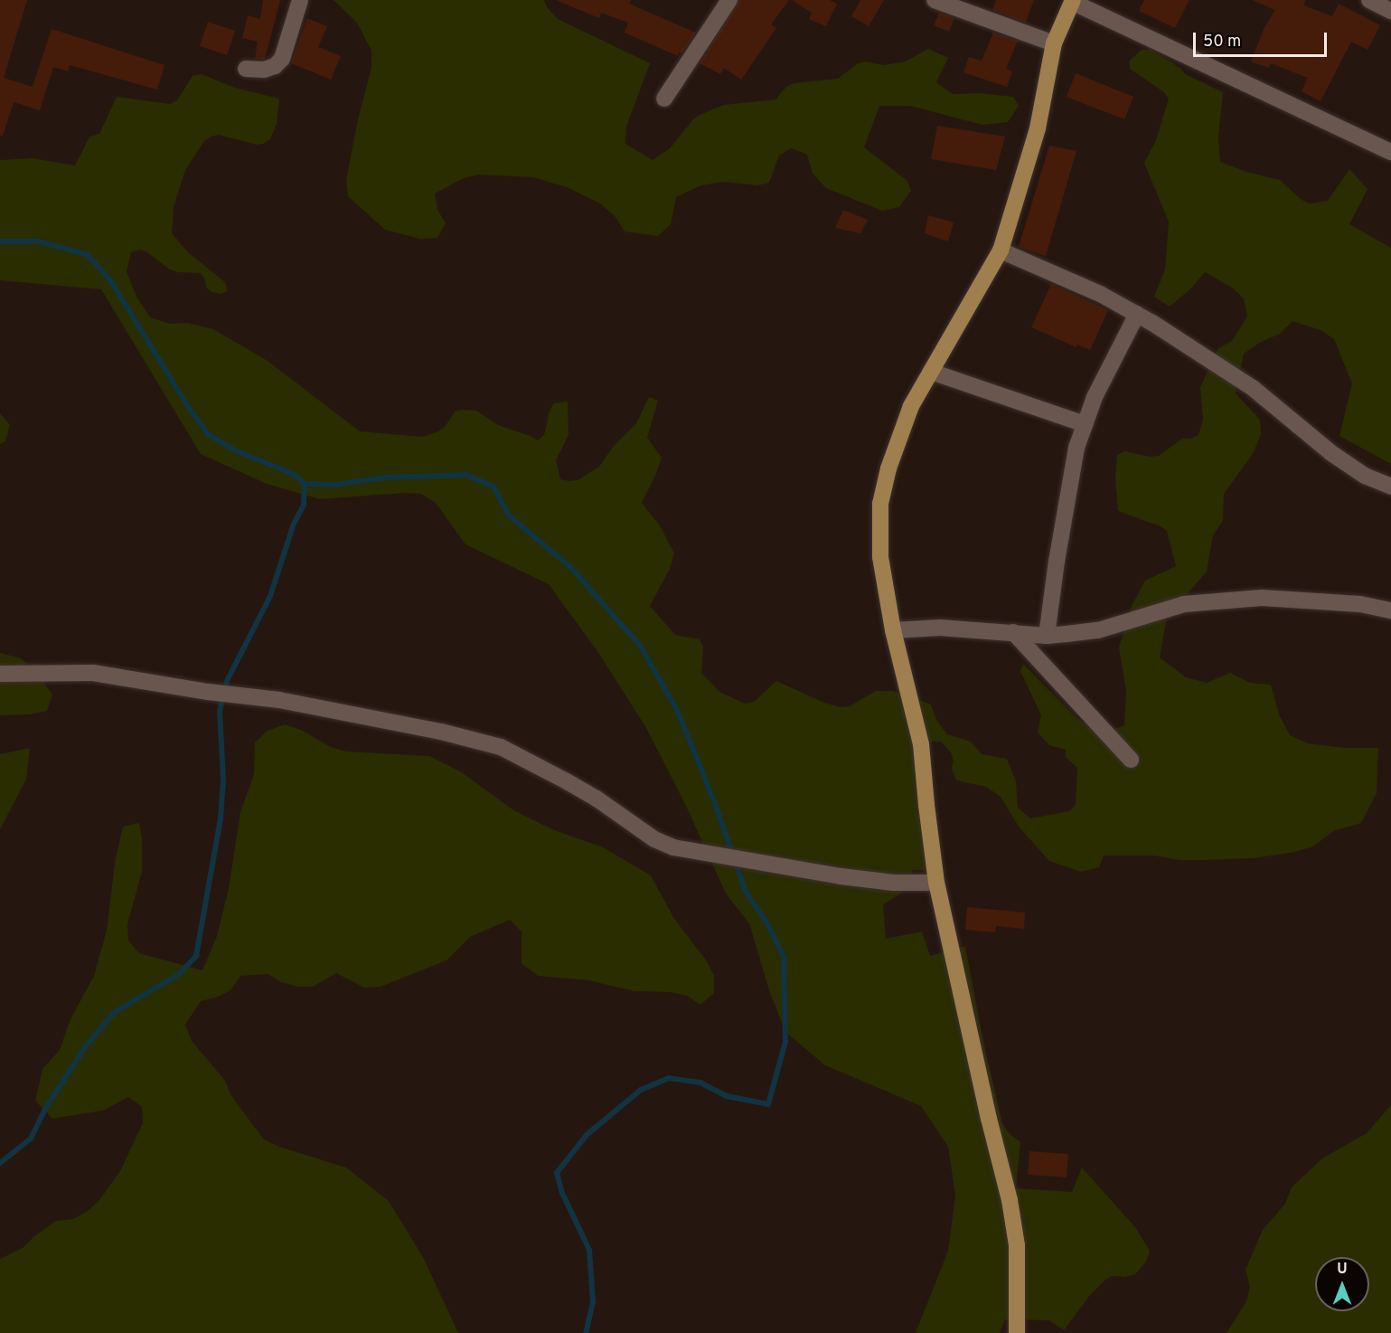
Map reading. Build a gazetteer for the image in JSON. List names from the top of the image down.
{
  "scale_bar": "50 m",
  "north": "top"
}
